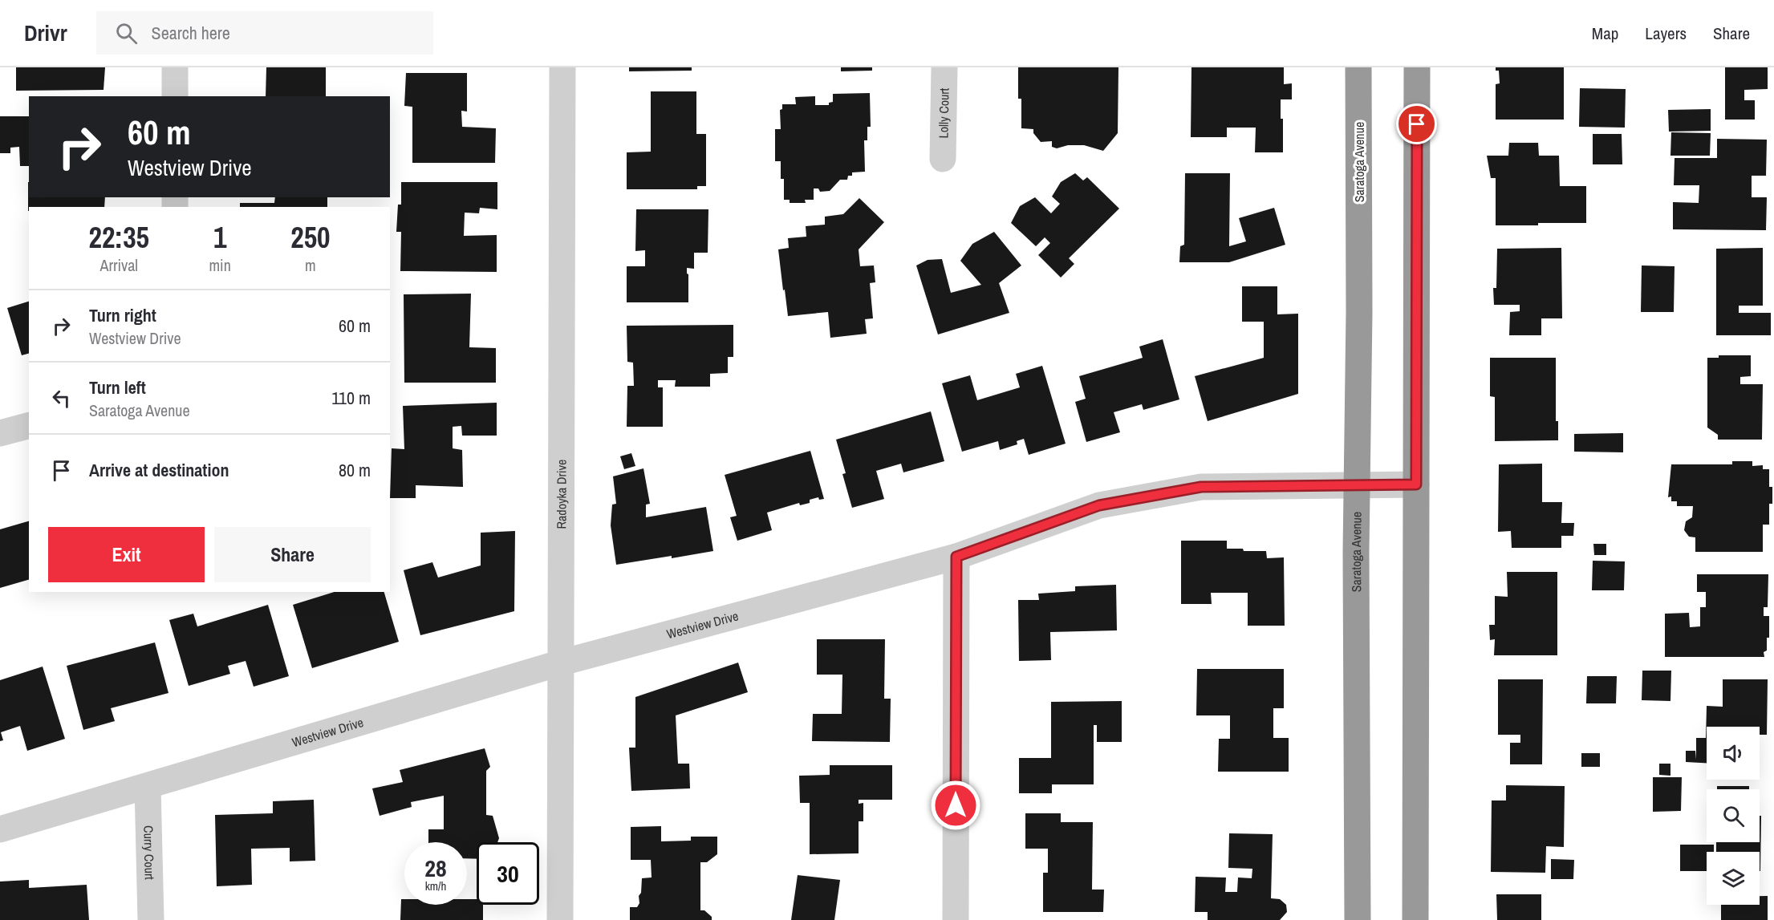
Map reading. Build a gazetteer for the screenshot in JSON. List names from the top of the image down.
{
  "streets": {
    "highway": ["Saratoga Avenue"],
    "street": [
      "Lolly Court",
      "Radoyka Drive",
      "Westview Drive",
      "Curry Court"
    ]
  },
  "crossings": [
    ["Saratoga Avenue", "Westview Drive"],
    ["Radoyka Drive", "Westview Drive"],
    ["Westview Drive", "Curry Court"]
  ],
  "page": {
    "header": "Drivr",
    "search": "Search here",
    "nav": ["Map", "Layers", "Share"],
    "turn": ["60 m", "Westview Drive"],
    "eta": [
      "22:35",
      "Arrival",
      "1",
      "min",
      "250",
      "m"
    ],
    "list": [
      {
        "name": "Turn right",
        "note": "Westview Drive",
        "value": "60 m"
      },
      {
        "name": "Turn left",
        "note": "Saratoga Avenue",
        "value": "110 m"
      },
      {
        "name": "Arrive at destination",
        "value": "80 m"
      }
    ],
    "buttons": ["Exit", "Share"],
    "speed": "28 km/h",
    "limit": "30"
  }
}
